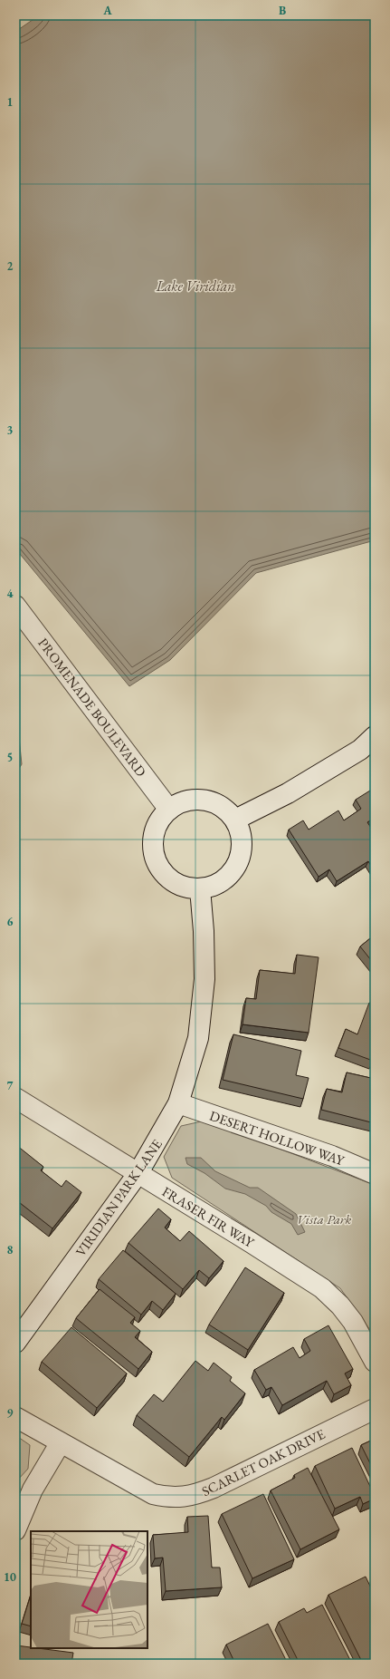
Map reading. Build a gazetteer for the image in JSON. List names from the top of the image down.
{
  "streets": {
    "street": [
      "PROMENADE BOULEVARD",
      "DESERT HOLLOW WAY",
      "VIRIDIAN PARK LANE",
      "FRASER FIR WAY",
      "SCARLET OAK DRIVE"
    ]
  },
  "crossings": [
    ["PROMENADE BOULEVARD", "VIRIDIAN PARK LANE"],
    ["DESERT HOLLOW WAY", "VIRIDIAN PARK LANE"],
    ["VIRIDIAN PARK LANE", "FRASER FIR WAY"]
  ],
  "water": ["Lake Viridian"],
  "parks": ["Vista Park"],
  "grid": {
    "columns": ["A", "B"],
    "rows": [
      "1",
      "2",
      "3",
      "4",
      "5",
      "6",
      "7",
      "8",
      "9",
      "10"
    ]
  }
}
